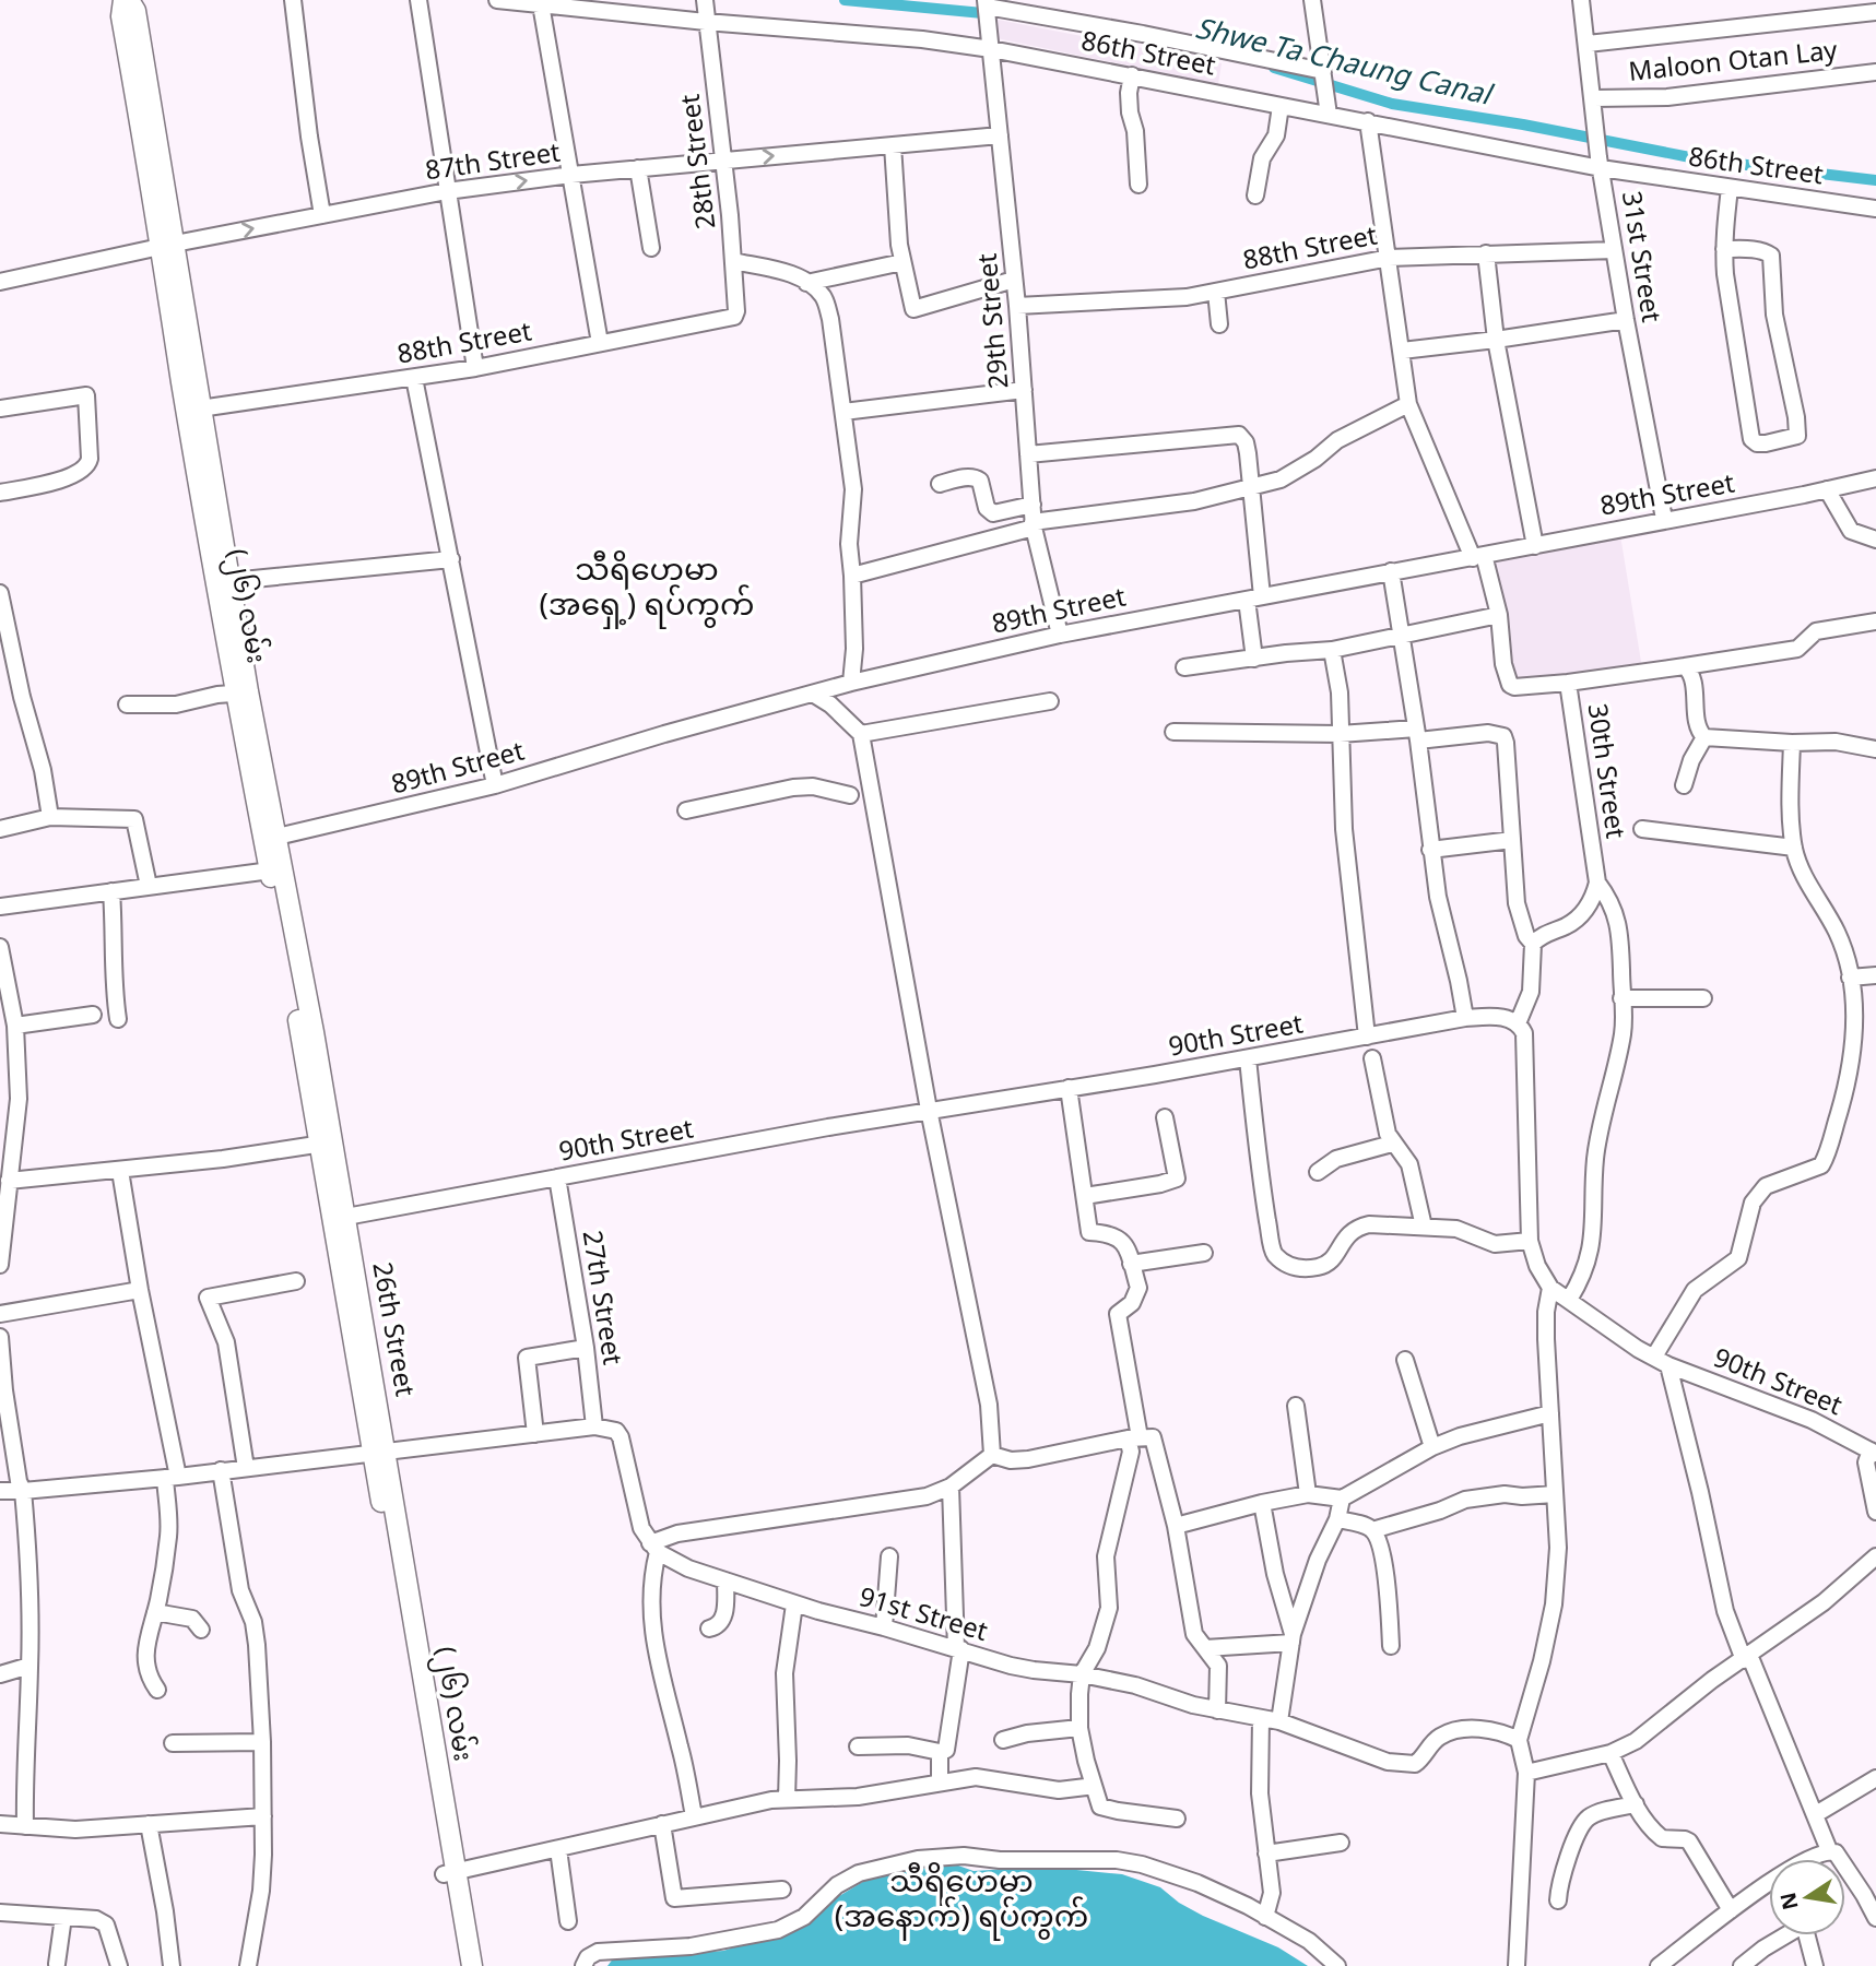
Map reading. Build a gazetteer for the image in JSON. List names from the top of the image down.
{
  "streets": {
    "main road": ["(၂၆) လမ်း", "26th Street"],
    "street": [
      "86th Street",
      "Maloon Otan Lay",
      "87th Street",
      "28th Street",
      "88th Street",
      "31st Street",
      "29th Street",
      "89th Street",
      "30th Street",
      "90th Street",
      "27th Street",
      "91st Street"
    ]
  },
  "crossings": [
    ["86th Street", "28th Street"],
    ["86th Street", "31st Street"],
    ["86th Street", "29th Street"],
    ["86th Street", "30th Street"],
    ["Maloon Otan Lay", "31st Street"],
    ["87th Street", "28th Street"],
    ["87th Street", "29th Street"],
    ["87th Street", "(၂၆) လမ်း"],
    ["28th Street", "88th Street"],
    ["88th Street", "31st Street"],
    ["88th Street", "29th Street"],
    ["88th Street", "(၂၆) လမ်း"],
    ["88th Street", "30th Street"],
    ["31st Street", "89th Street"],
    ["29th Street", "89th Street"],
    ["89th Street", "(၂၆) လမ်း"],
    ["89th Street", "30th Street"],
    ["(၂၆) လမ်း", "90th Street"],
    ["(၂၆) လမ်း", "26th Street"],
    ["90th Street", "27th Street"],
    ["90th Street", "26th Street"]
  ],
  "districts": ["သီရိဟေမာ (အရှေ့) ရပ်ကွက်", "သီရိဟေမာ (အနောက်) ရပ်ကွက်"],
  "water": ["Shwe Ta Chaung Canal"],
  "north": "left"
}
